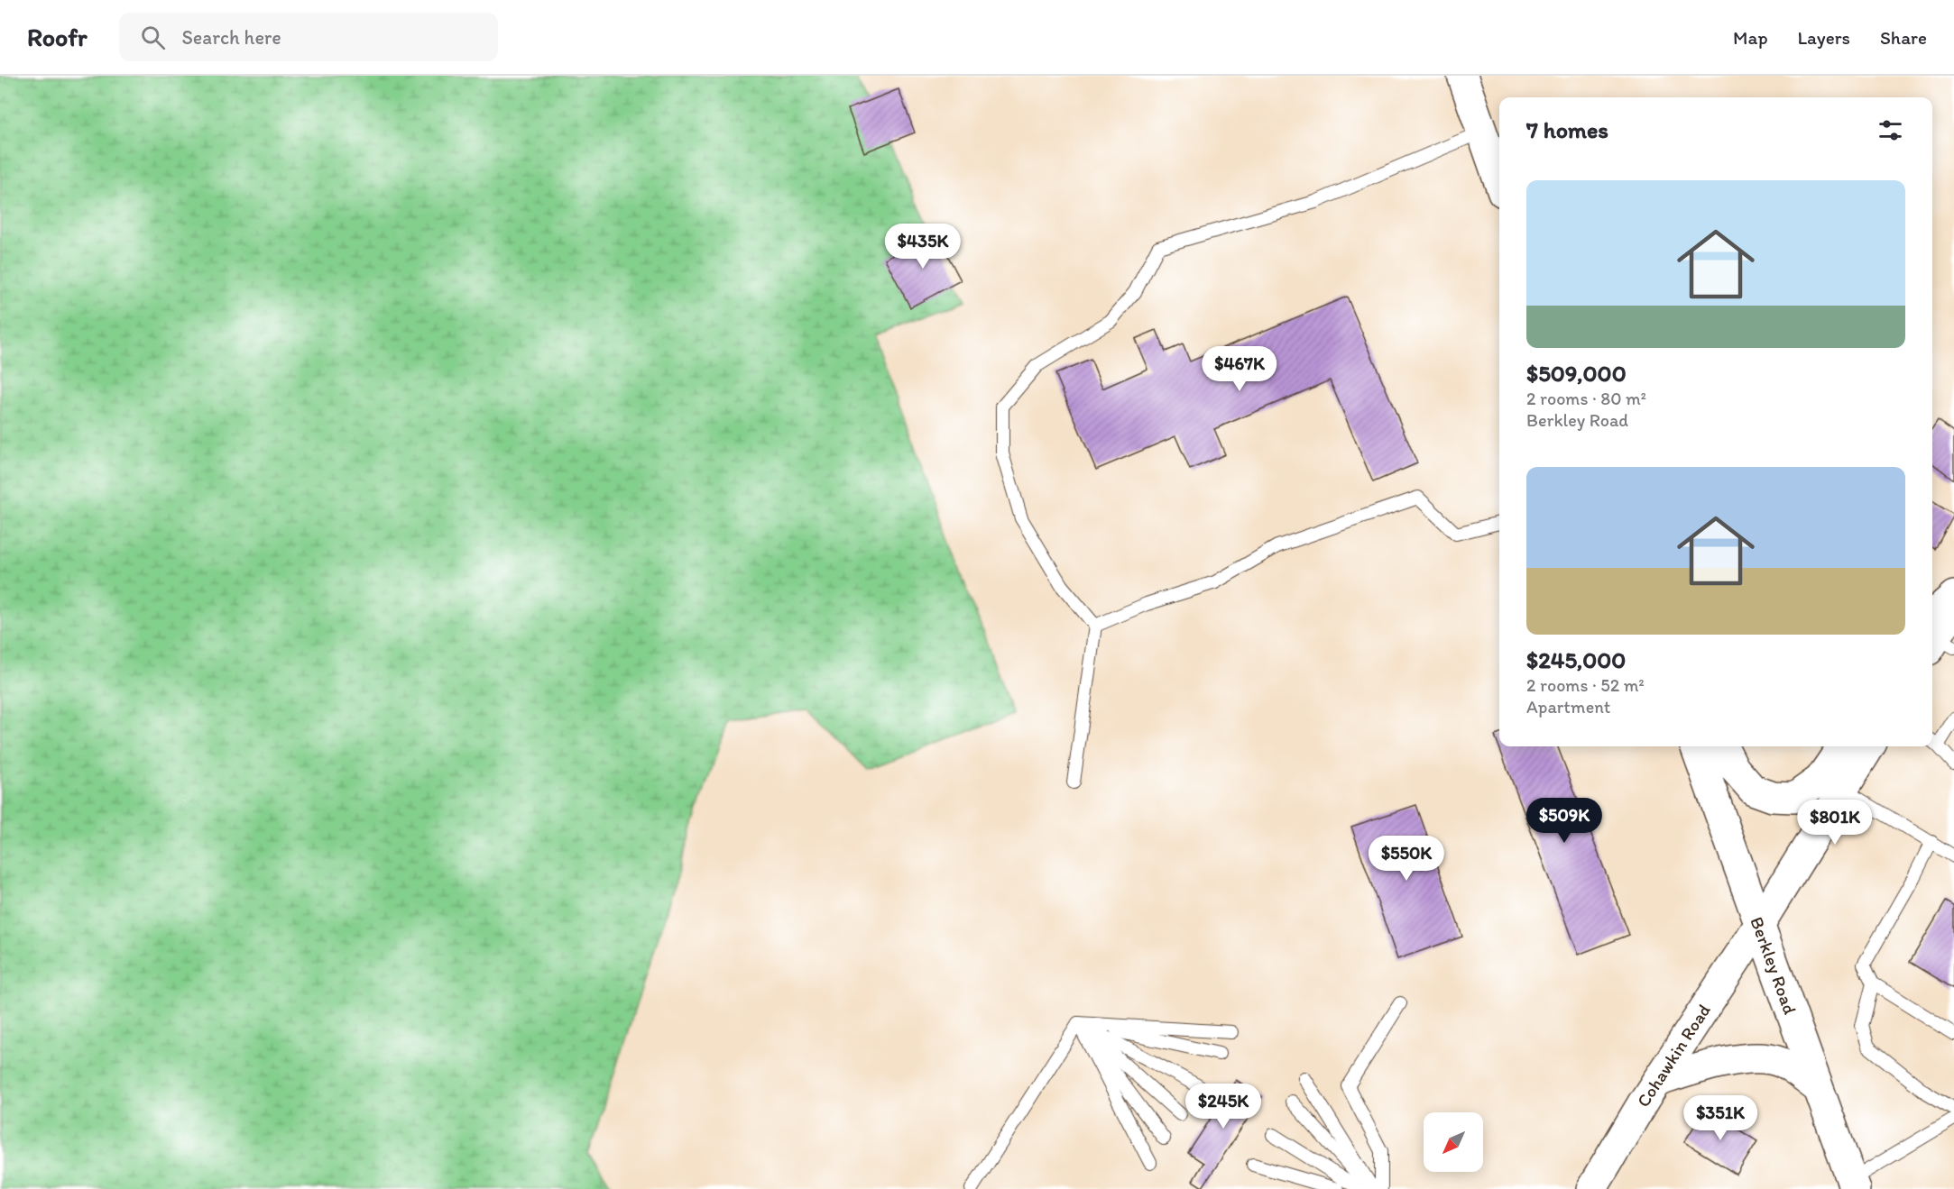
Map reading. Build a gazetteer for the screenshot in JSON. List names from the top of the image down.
{
  "streets": {
    "main road": ["Berkley Road", "Cohawkin Road"]
  },
  "crossings": [
    ["Berkley Road", "Cohawkin Road"]
  ],
  "north": "bottom left",
  "page": {
    "header": "Roofr",
    "search": "Search here",
    "nav": ["Map", "Layers", "Share"],
    "heading": "7 homes",
    "list": [
      {
        "name": "$509,000",
        "note": "2 rooms · 80 m² · Berkley Road"
      },
      {
        "name": "$245,000",
        "note": "2 rooms · 52 m² · Apartment"
      }
    ],
    "price": [
      "$435K",
      "$467K",
      "$509K",
      "$801K",
      "$550K",
      "$245K",
      "$351K"
    ]
  }
}
